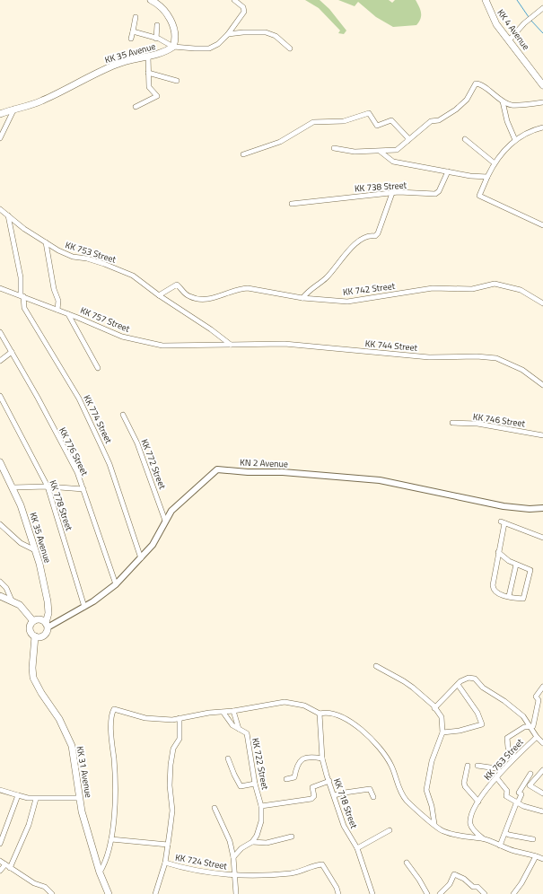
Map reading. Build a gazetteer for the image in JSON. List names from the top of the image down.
{
  "streets": {
    "main road": ["KK 4 Avenue", "KK 35 Avenue", "KK 31 Avenue"],
    "street": [
      "KK 738 Street",
      "KK 753 Street",
      "KK 742 Street",
      "KK 757 Street",
      "KK 744 Street",
      "KK 774 Street",
      "KK 746 Street",
      "KK 776 Street",
      "KN 2 Avenue",
      "KK 772 Street",
      "KK 778 Street",
      "KK 763 Street",
      "KK 722 Street",
      "KK 718 Street",
      "KK 724 Street"
    ]
  },
  "crossings": [
    ["KK 35 Avenue", "KN 2 Avenue"],
    ["KK 35 Avenue", "KK 31 Avenue"],
    ["KK 753 Street", "KK 742 Street"],
    ["KK 753 Street", "KK 757 Street"],
    ["KK 753 Street", "KK 744 Street"],
    ["KK 753 Street", "KK 774 Street"],
    ["KK 757 Street", "KK 744 Street"],
    ["KK 757 Street", "KK 774 Street"],
    ["KK 774 Street", "KN 2 Avenue"],
    ["KK 776 Street", "KN 2 Avenue"],
    ["KN 2 Avenue", "KK 772 Street"],
    ["KN 2 Avenue", "KK 778 Street"],
    ["KN 2 Avenue", "KK 31 Avenue"]
  ]
}
